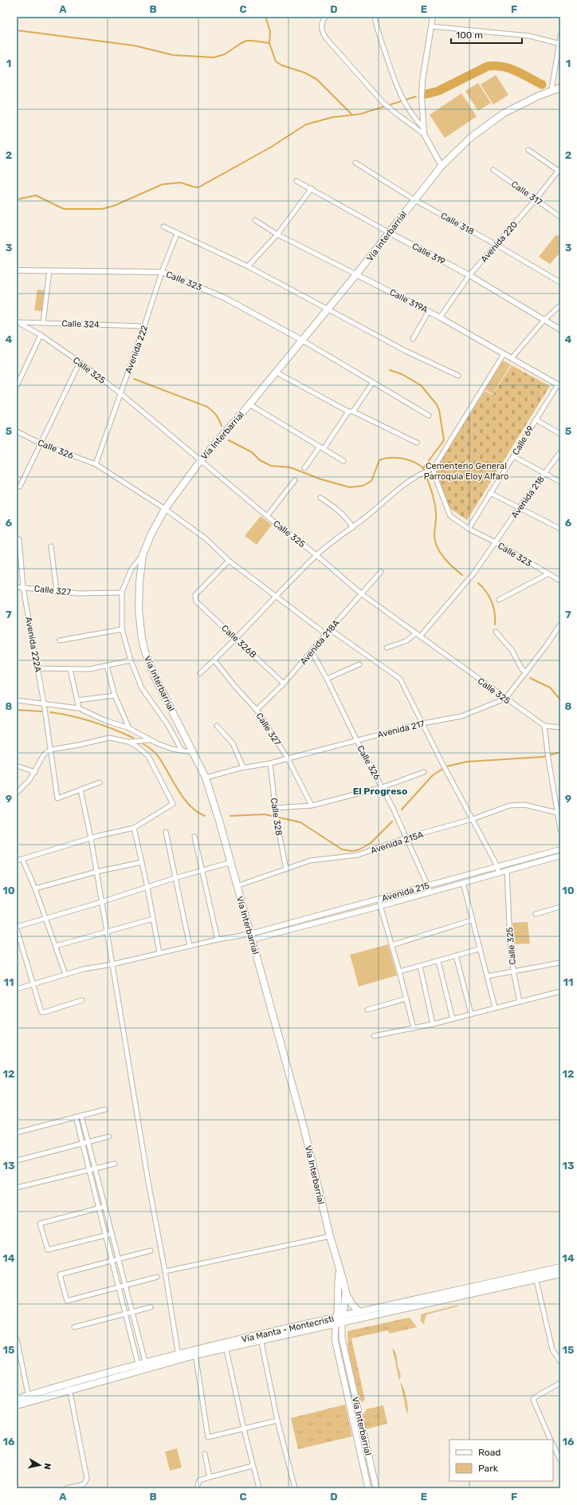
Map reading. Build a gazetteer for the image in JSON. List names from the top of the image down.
{
  "streets": {
    "main road": ["Vía Interbarrial", "Vía Manta - Montecristi"],
    "street": [
      "Calle 317",
      "Calle 318",
      "Avenida 220",
      "Calle 319",
      "Calle 323",
      "Calle 319A",
      "Calle 324",
      "Avenida 222",
      "Calle 325",
      "Calle 69",
      "Calle 326",
      "Avenida 218",
      "Calle 327",
      "Calle 326B",
      "Avenida 218A",
      "Avenida 222A",
      "Avenida 217",
      "Calle 328",
      "Avenida 215A",
      "Avenida 215"
    ]
  },
  "crossings": [
    ["Calle 317", "Avenida 220"],
    ["Calle 318", "Vía Interbarrial"],
    ["Calle 318", "Avenida 220"],
    ["Vía Interbarrial", "Calle 319"],
    ["Vía Interbarrial", "Calle 323"],
    ["Vía Interbarrial", "Calle 319A"],
    ["Vía Interbarrial", "Calle 325"],
    ["Vía Interbarrial", "Avenida 217"],
    ["Vía Interbarrial", "Avenida 215A"],
    ["Vía Interbarrial", "Avenida 215"],
    ["Vía Interbarrial", "Vía Manta - Montecristi"],
    ["Avenida 220", "Calle 319"],
    ["Avenida 220", "Calle 319A"],
    ["Calle 323", "Avenida 222"],
    ["Calle 323", "Calle 69"],
    ["Calle 323", "Avenida 218"],
    ["Calle 319A", "Calle 69"],
    ["Calle 324", "Avenida 222"],
    ["Calle 324", "Calle 325"],
    ["Avenida 222", "Calle 325"],
    ["Avenida 222", "Calle 326"],
    ["Calle 325", "Avenida 218"],
    ["Calle 325", "Avenida 218A"],
    ["Calle 325", "Avenida 217"],
    ["Calle 325", "Avenida 215"],
    ["Calle 326", "Avenida 218A"],
    ["Calle 326", "Avenida 217"],
    ["Calle 326", "Avenida 215A"],
    ["Calle 326", "Avenida 215"],
    ["Calle 327", "Avenida 218A"],
    ["Calle 327", "Avenida 222A"],
    ["Calle 327", "Avenida 217"],
    ["Calle 326B", "Avenida 218A"],
    ["Avenida 217", "Calle 328"],
    ["Calle 328", "Avenida 215A"]
  ],
  "districts": ["El Progreso"],
  "parks": ["Cementerio General Parroquia Eloy Alfaro"],
  "legend": ["Road", "Park"],
  "scale_bar": "100 m",
  "north": "right",
  "grid": {
    "columns": [
      "A",
      "B",
      "C",
      "D",
      "E",
      "F"
    ],
    "rows": [
      "1",
      "2",
      "3",
      "4",
      "5",
      "6",
      "7",
      "8",
      "9",
      "10",
      "11",
      "12",
      "13",
      "14",
      "15",
      "16"
    ]
  }
}
